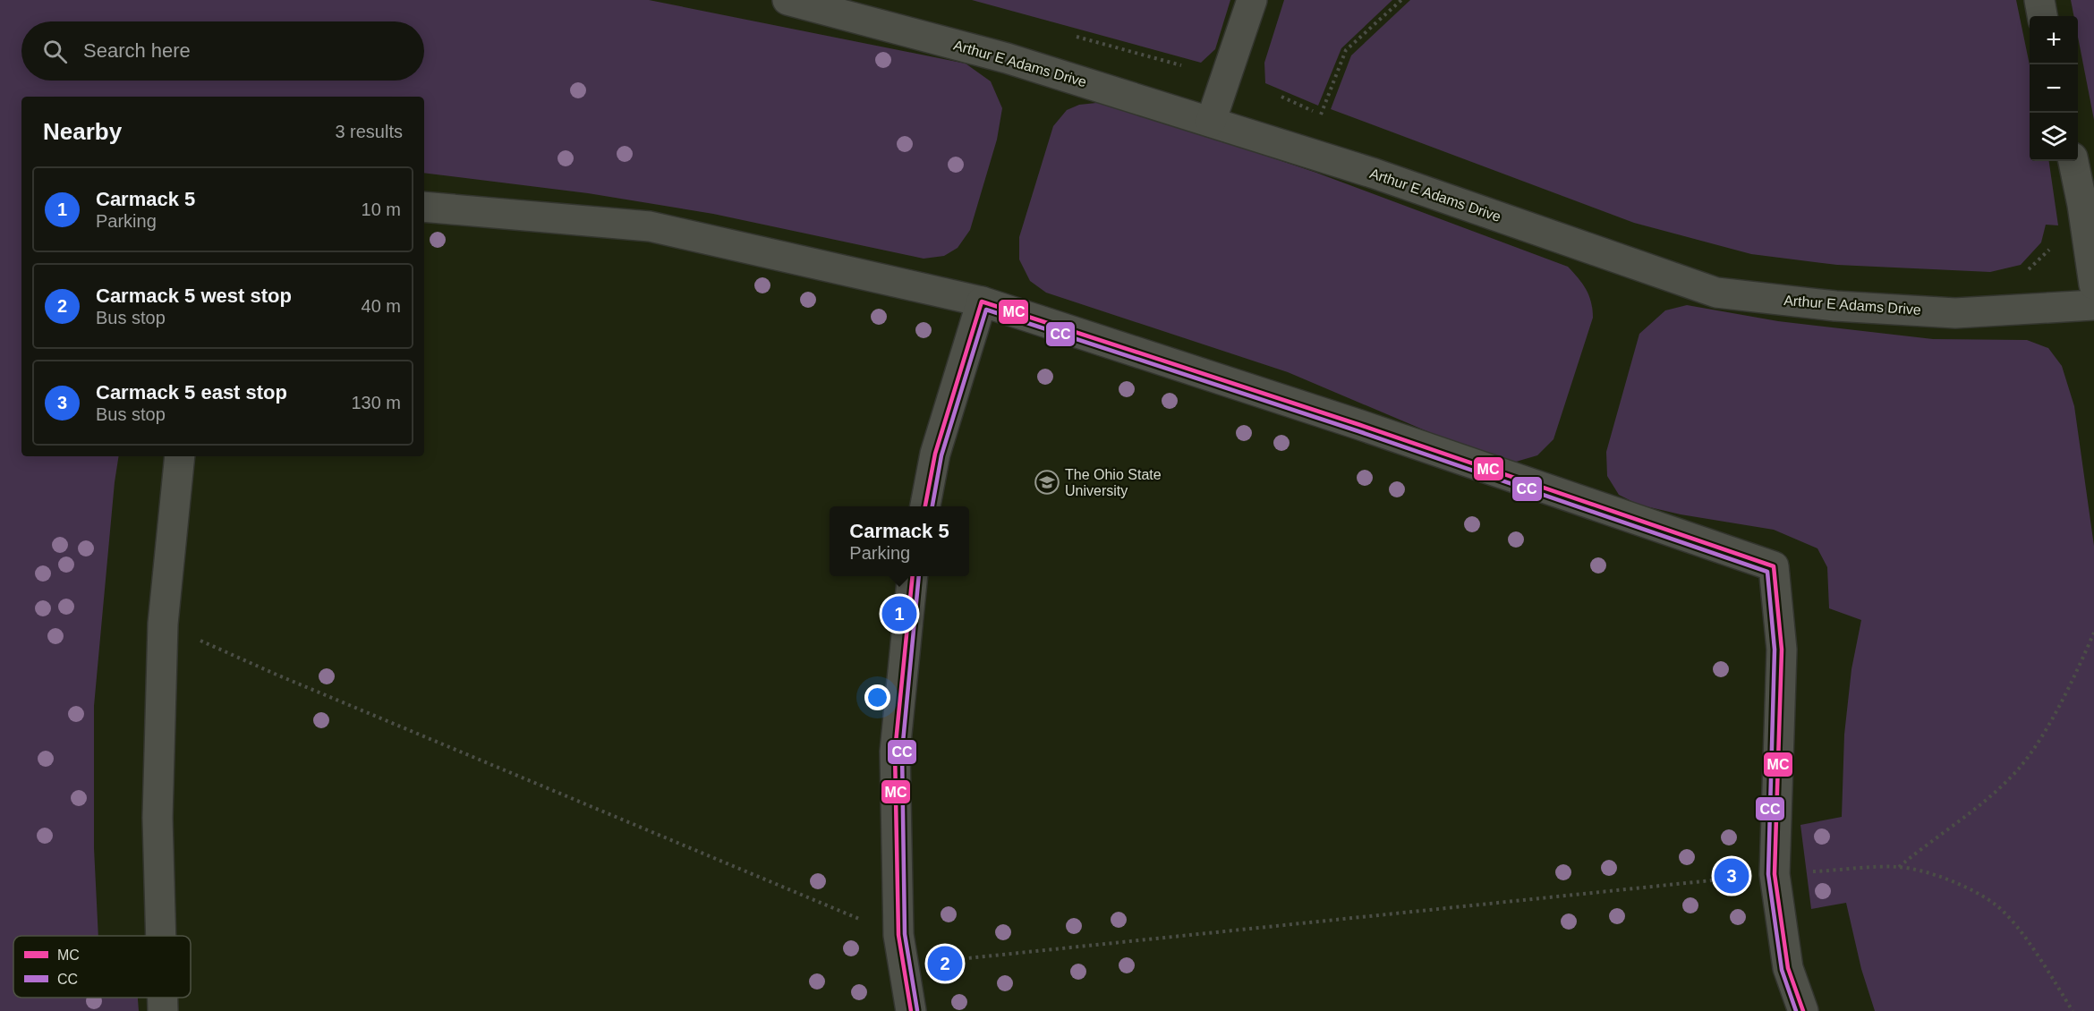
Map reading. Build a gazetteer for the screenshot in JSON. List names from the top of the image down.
{
  "streets": {
    "street": ["Arthur E Adams Drive"]
  },
  "places": {
    "school or university": ["The Ohio State University"]
  },
  "lines": ["transit line MC", "transit line CC"],
  "legend": ["MC", "CC"],
  "page": {
    "map_buttons": ["+", "−"],
    "search": "Search here",
    "heading": ["Nearby", "3 results"],
    "list": [
      {
        "mark": "1",
        "name": "Carmack 5",
        "note": "Parking",
        "value": "10 m"
      },
      {
        "mark": "2",
        "name": "Carmack 5 west stop",
        "note": "Bus stop",
        "value": "40 m"
      },
      {
        "mark": "3",
        "name": "Carmack 5 east stop",
        "note": "Bus stop",
        "value": "130 m"
      }
    ],
    "popup": ["Carmack 5", "Parking"],
    "pins": ["1", "3", "2"]
  }
}
